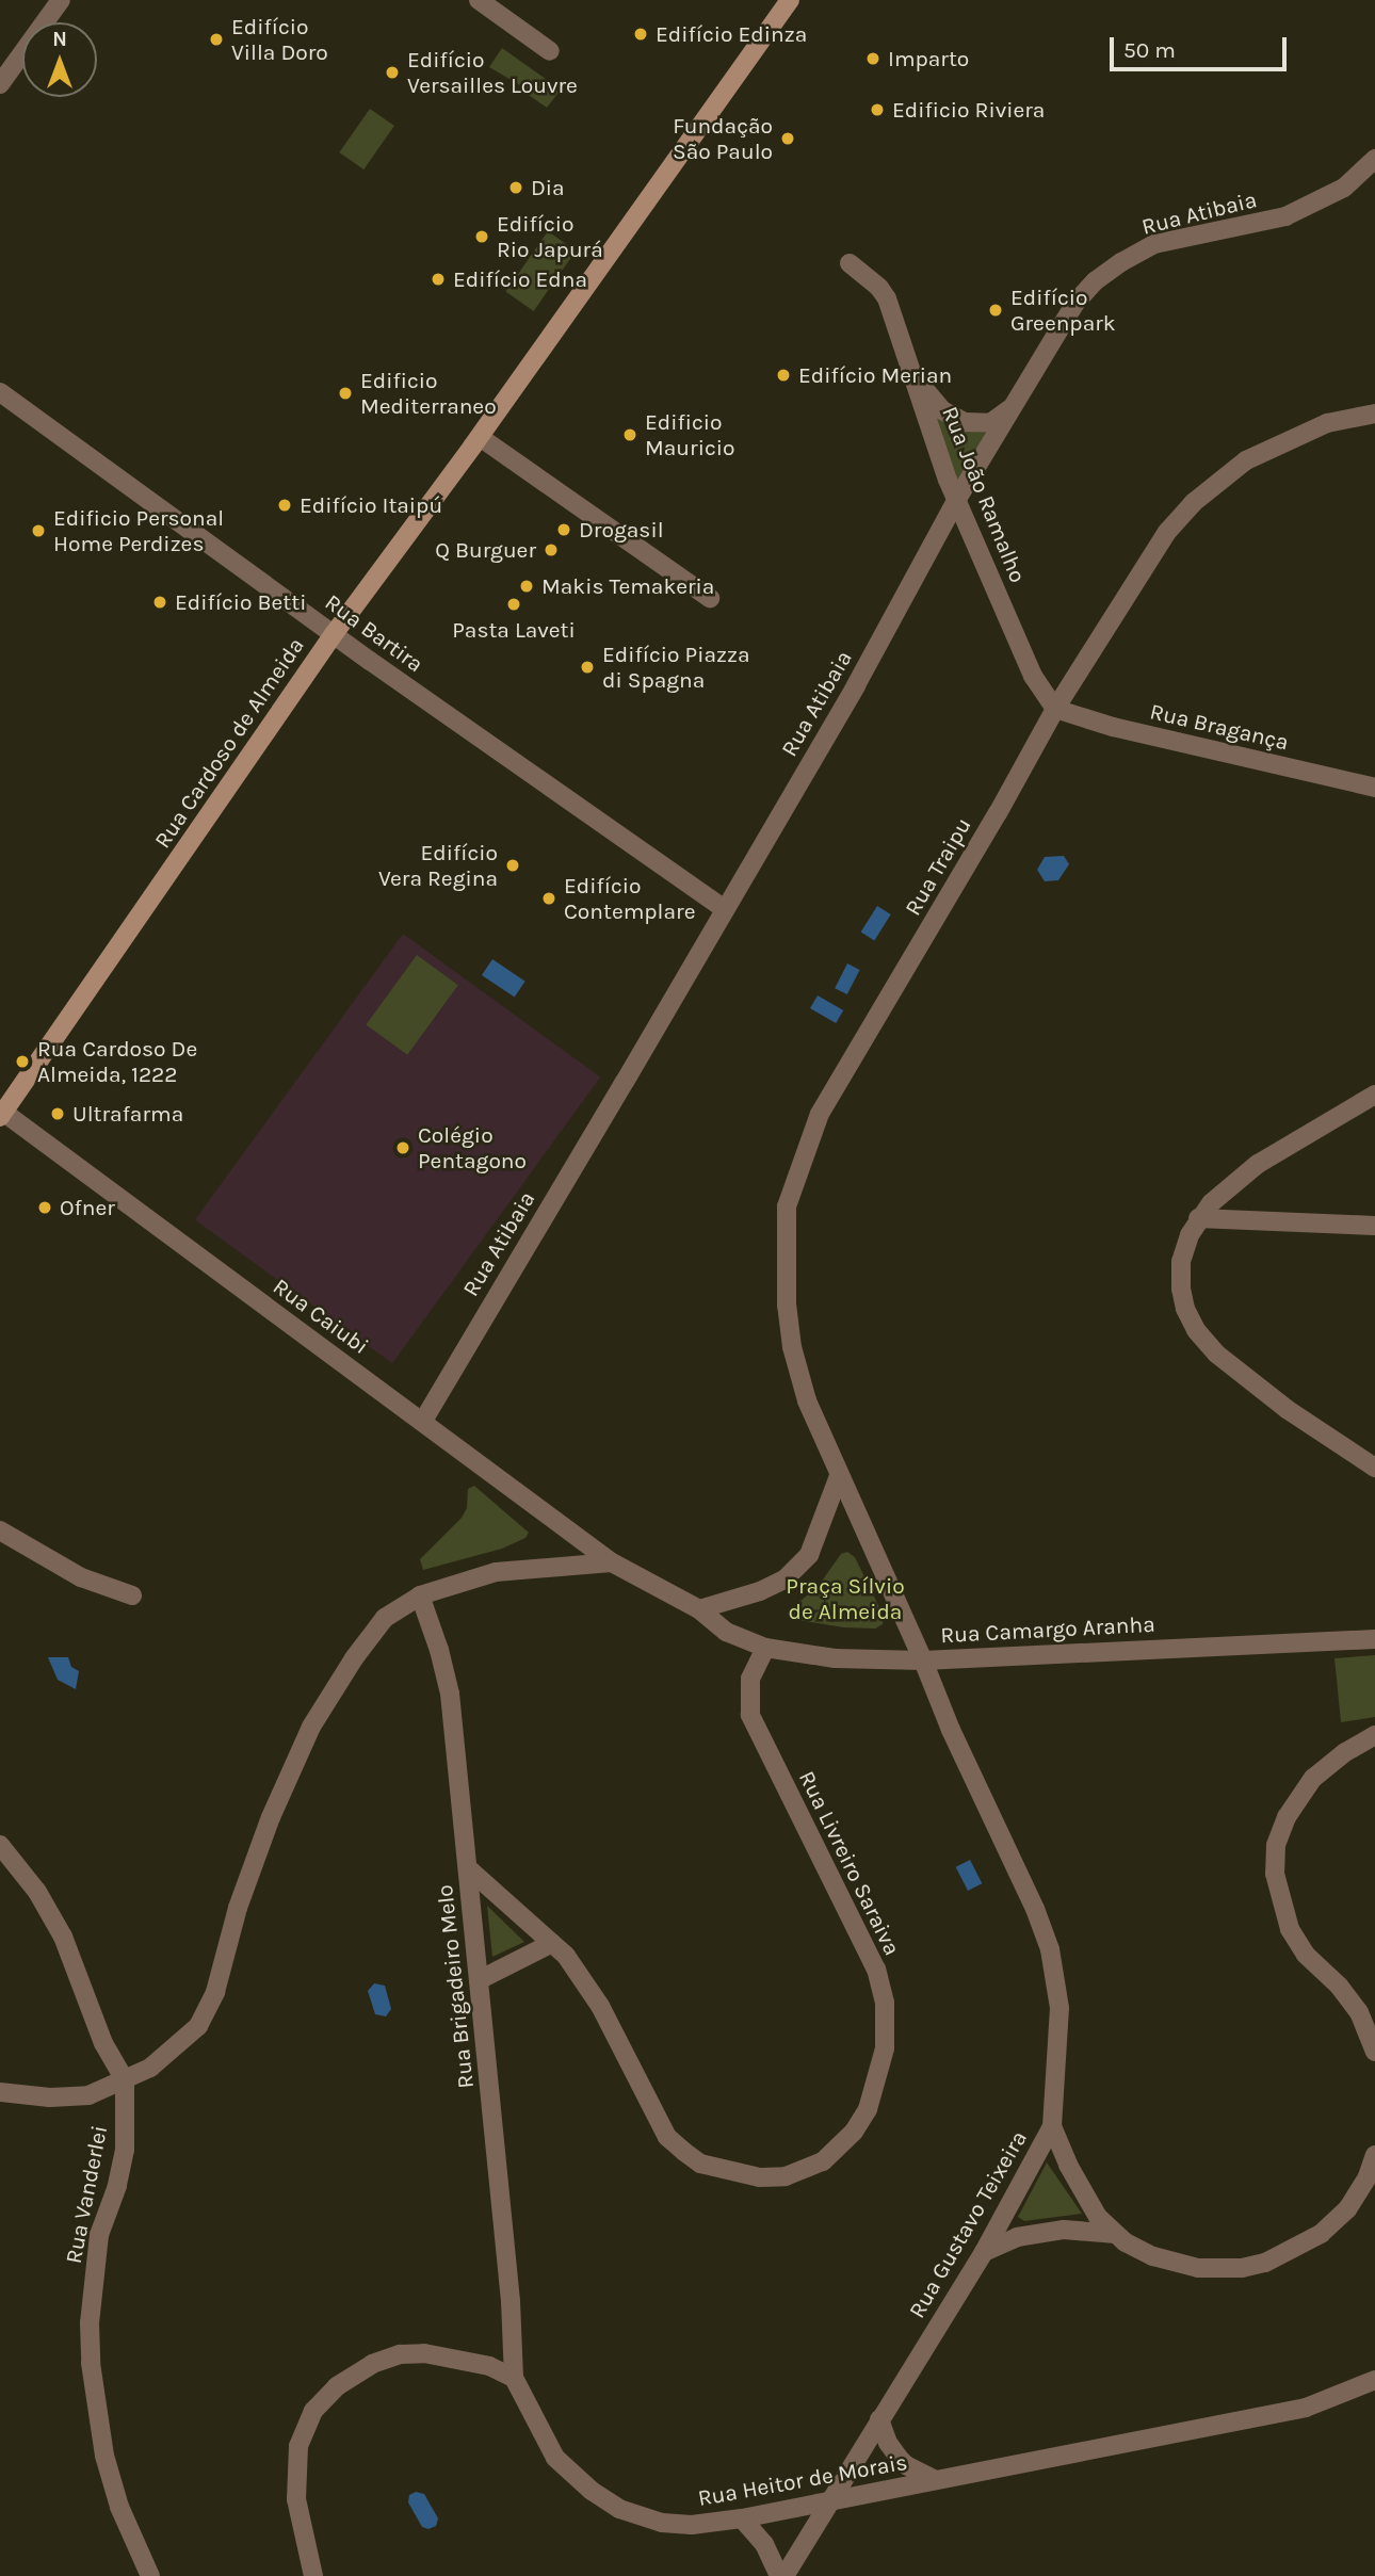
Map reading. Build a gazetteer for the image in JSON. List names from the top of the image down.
{
  "streets": {
    "main road": ["Rua Cardoso de Almeida"],
    "street": [
      "Rua Atibaia",
      "Rua João Ramalho",
      "Rua Bartira",
      "Rua Bragança",
      "Rua Traipu",
      "Rua Caiubi",
      "Rua Camargo Aranha",
      "Rua Livreiro Saraiva",
      "Rua Brigadeiro Melo",
      "Rua Vanderlei",
      "Rua Gustavo Teixeira",
      "Rua Heitor de Morais"
    ]
  },
  "crossings": [
    ["Rua Atibaia", "Rua João Ramalho"],
    ["Rua Atibaia", "Rua Bartira"],
    ["Rua Atibaia", "Rua Caiubi"],
    ["Rua João Ramalho", "Rua Bragança"],
    ["Rua João Ramalho", "Rua Traipu"],
    ["Rua Bartira", "Rua Cardoso de Almeida"],
    ["Rua Bragança", "Rua Traipu"],
    ["Rua Cardoso de Almeida", "Rua Caiubi"],
    ["Rua Caiubi", "Rua Camargo Aranha"],
    ["Rua Camargo Aranha", "Rua Livreiro Saraiva"],
    ["Rua Camargo Aranha", "Rua Gustavo Teixeira"],
    ["Rua Livreiro Saraiva", "Rua Brigadeiro Melo"],
    ["Rua Brigadeiro Melo", "Rua Heitor de Morais"],
    ["Rua Gustavo Teixeira", "Rua Heitor de Morais"]
  ],
  "parks": ["Praça Sílvio de Almeida"],
  "places": [
    "Edifício Edinza",
    "Edifício Villa Doro",
    "Imparto",
    "Edifício Versailles Louvre",
    "Edificio Riviera",
    "Fundação São Paulo",
    "Dia",
    "Edifício Rio Japurá",
    "Edifício Edna",
    "Edifício Greenpark",
    "Edifício Merian",
    "Edificio Mediterraneo",
    "Edificio Mauricio",
    "Edifício Itaipú",
    "Drogasil",
    "Edificio Personal Home Perdizes",
    "Q Burguer",
    "Makis Temakeria",
    "Edifício Betti",
    "Pasta Laveti",
    "Edifício Piazza di Spagna",
    "Edifício Vera Regina",
    "Edifício Contemplare",
    "Rua Cardoso De Almeida, 1222",
    "Ultrafarma",
    "Colégio Pentagono",
    "Ofner"
  ],
  "scale_bar": "50 m",
  "north": "top"
}
